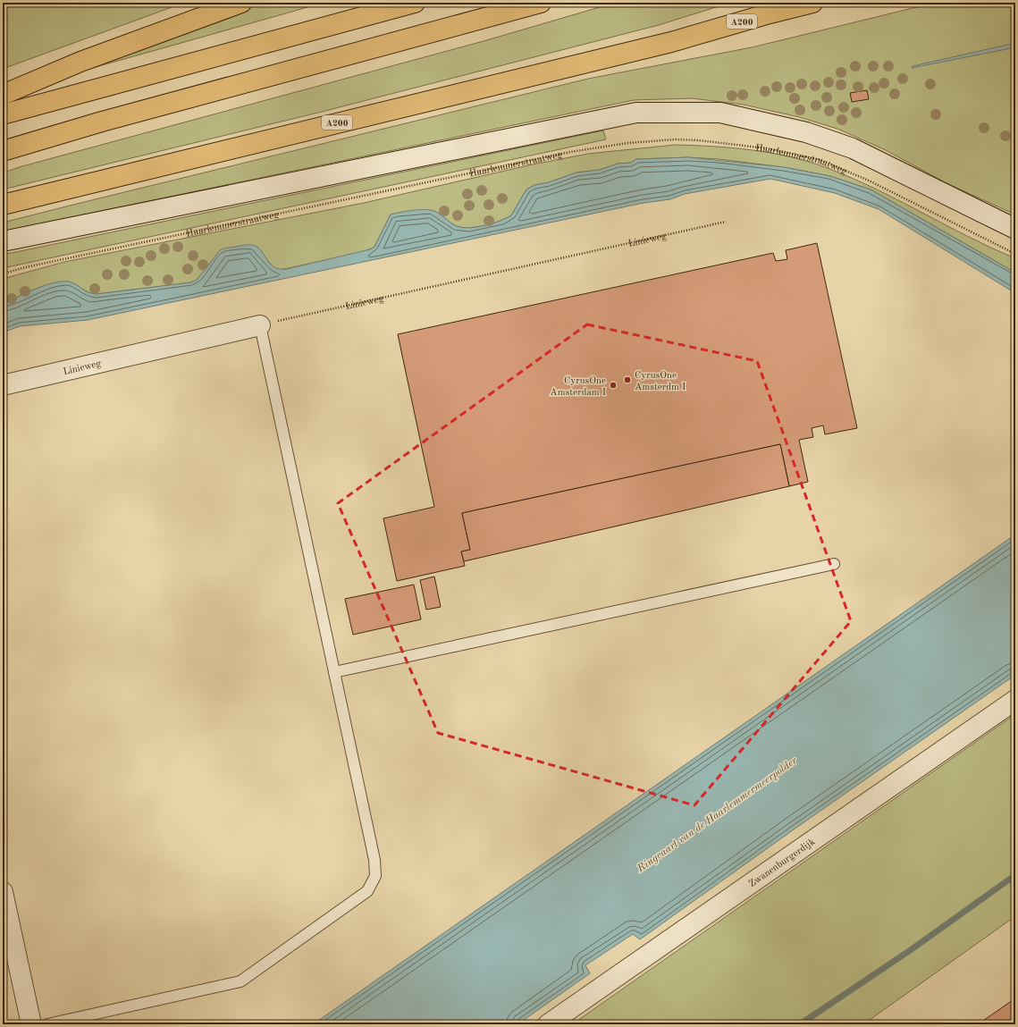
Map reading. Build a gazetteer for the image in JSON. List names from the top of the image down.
{
  "streets": {
    "highway": ["A200"],
    "main road": ["Linieweg", "Zwanenburgerdijk"],
    "path": ["Haarlemmerstraatweg"]
  },
  "water": ["Ringvaart van de Haarlemmermeerpolder"],
  "places": ["CyrusOne Amsterdm I", "CyrusOne Amsterdam I"]
}
